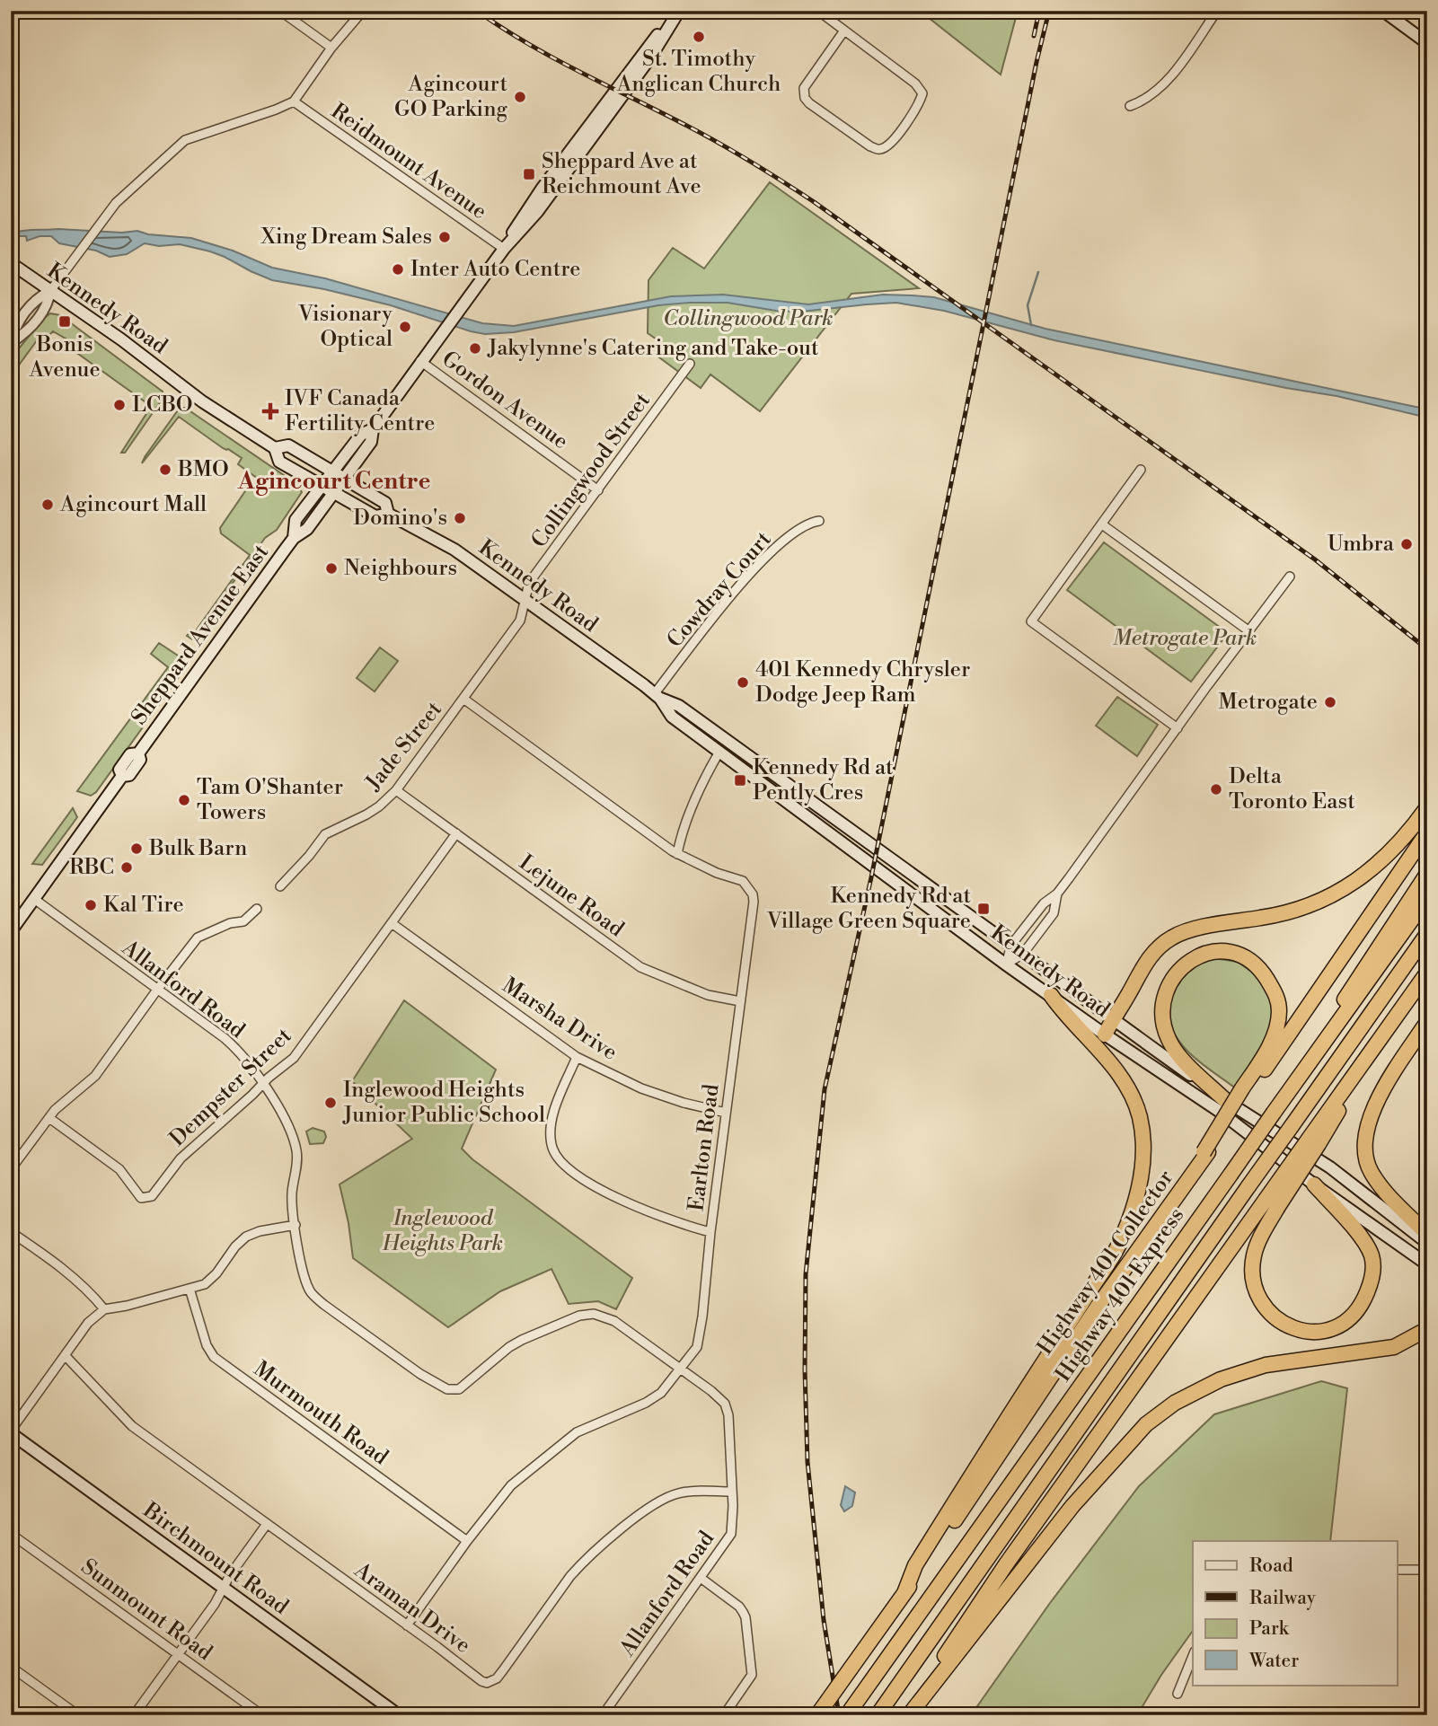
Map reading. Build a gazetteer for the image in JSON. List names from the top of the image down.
{
  "streets": {
    "highway": ["Highway 401 Collector", "Highway 401 Express"],
    "main road": ["Kennedy Road", "Sheppard Avenue East", "Birchmount Road"],
    "street": [
      "Reidmount Avenue",
      "Gordon Avenue",
      "Collingwood Street",
      "Cowdray Court",
      "Jade Street",
      "Lejune Road",
      "Allanford Road",
      "Marsha Drive",
      "Dempster Street",
      "Earlton Road",
      "Murmouth Road",
      "Araman Drive",
      "Sunmount Road"
    ]
  },
  "crossings": [
    ["Reidmount Avenue", "Sheppard Avenue East"],
    ["Kennedy Road", "Collingwood Street"],
    ["Kennedy Road", "Cowdray Court"],
    ["Kennedy Road", "Sheppard Avenue East"],
    ["Kennedy Road", "Jade Street"],
    ["Gordon Avenue", "Collingwood Street"],
    ["Gordon Avenue", "Sheppard Avenue East"],
    ["Collingwood Street", "Jade Street"],
    ["Sheppard Avenue East", "Allanford Road"],
    ["Jade Street", "Lejune Road"],
    ["Jade Street", "Earlton Road"],
    ["Lejune Road", "Dempster Street"],
    ["Lejune Road", "Earlton Road"],
    ["Allanford Road", "Dempster Street"],
    ["Allanford Road", "Earlton Road"],
    ["Allanford Road", "Araman Drive"],
    ["Marsha Drive", "Dempster Street"],
    ["Marsha Drive", "Earlton Road"],
    ["Earlton Road", "Murmouth Road"],
    ["Earlton Road", "Araman Drive"]
  ],
  "districts": ["Agincourt Centre"],
  "parks": ["Collingwood Park", "Metrogate Park", "Inglewood Heights Park"],
  "places": {
    "other": [
      "St. Timothy Anglican Church",
      "Agincourt GO Parking",
      "Xing Dream Sales",
      "Inter Auto Centre",
      "Visionary Optical",
      "Jakylynne's Catering and Take-out",
      "LCBO",
      "BMO",
      "Agincourt Mall",
      "Domino's",
      "Umbra",
      "Neighbours",
      "401 Kennedy Chrysler Dodge Jeep Ram",
      "Metrogate",
      "Delta Toronto East",
      "Tam O'Shanter Towers",
      "Bulk Barn",
      "RBC",
      "Kal Tire",
      "Inglewood Heights Junior Public School"
    ],
    "transit": [
      "Sheppard Ave at Reichmount Ave",
      "Bonis Avenue",
      "Kennedy Rd at Pently Cres",
      "Kennedy Rd at Village Green Square"
    ],
    "health": ["IVF Canada Fertility Centre"]
  },
  "legend": [
    "Road",
    "Railway",
    "Park",
    "Water"
  ]
}
